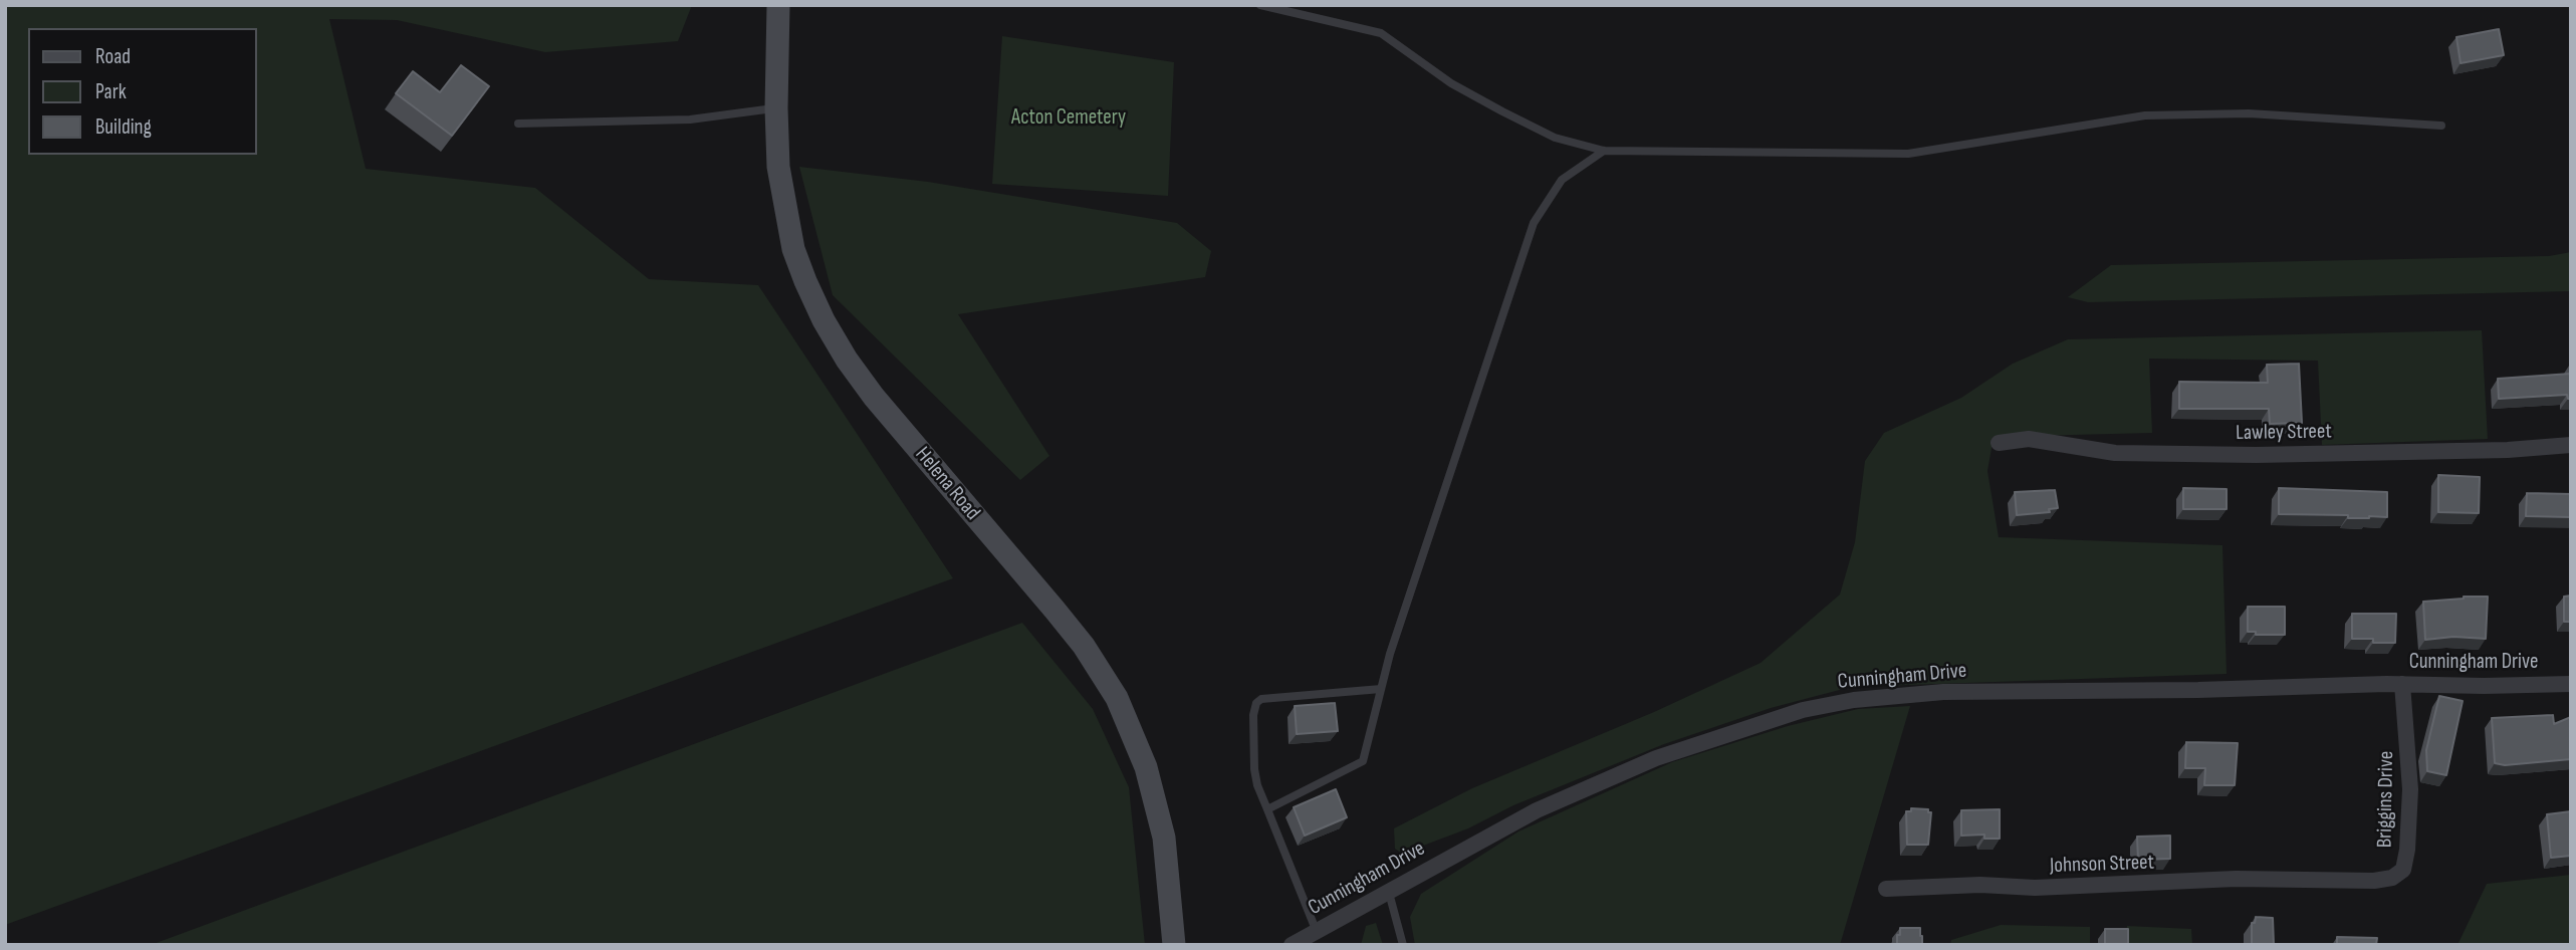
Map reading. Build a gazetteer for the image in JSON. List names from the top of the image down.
{
  "streets": {
    "main road": ["Helena Road"],
    "street": [
      "Lawley Street",
      "Cunningham Drive",
      "Briggins Drive",
      "Johnson Street"
    ]
  },
  "crossings": [
    ["Cunningham Drive", "Briggins Drive"],
    ["Briggins Drive", "Johnson Street"]
  ],
  "parks": ["Acton Cemetery"],
  "legend": ["Road", "Park", "Building"]
}
